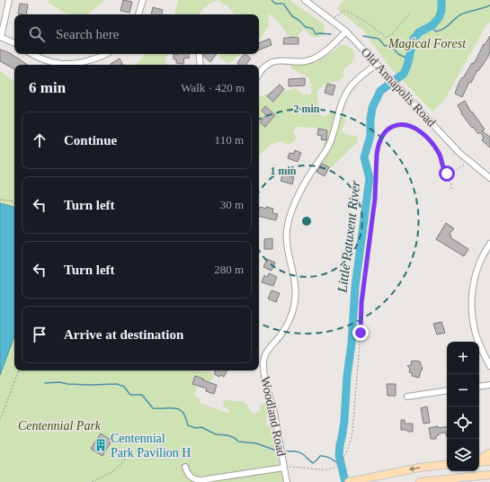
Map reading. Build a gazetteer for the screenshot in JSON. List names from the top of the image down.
{
  "streets": {
    "street": ["Old Annapolis Road", "Woodland Road"]
  },
  "crossings": [
    ["Old Annapolis Road", "Woodland Road"]
  ],
  "water": ["Little Patuxent River"],
  "parks": ["Magical Forest", "Centennial Park"],
  "places": {
    "building": ["Centennial Park Pavilion H"]
  },
  "page": {
    "search": "Search here",
    "heading": ["6 min", "Walk · 420 m"],
    "list": [
      ["Continue", "110 m"],
      ["Turn left", "30 m"],
      ["Turn left", "280 m"],
      "Arrive at destination"
    ],
    "map_buttons": ["+", "−"]
  },
  "rings": ["2 min", "1 min"]
}
